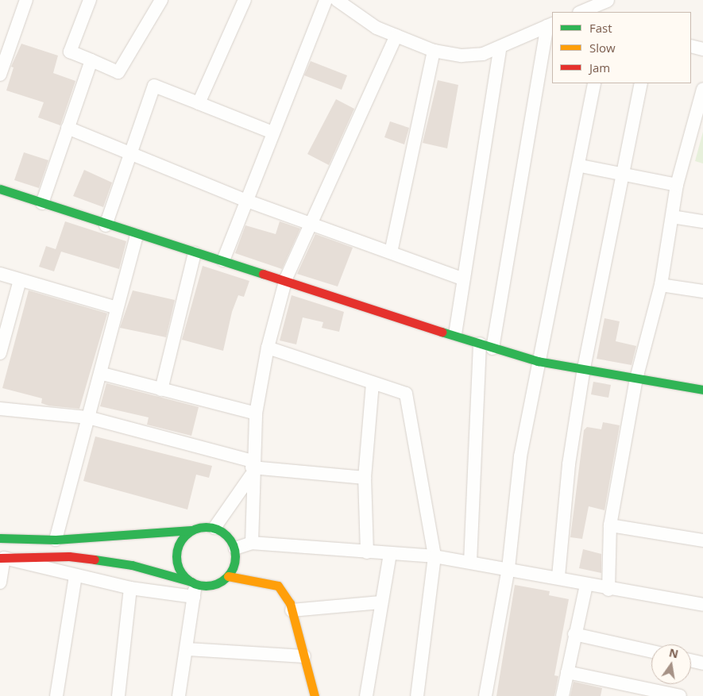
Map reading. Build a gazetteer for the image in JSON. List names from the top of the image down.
{
  "legend": ["Fast", "Slow", "Jam"],
  "north": "top"
}
